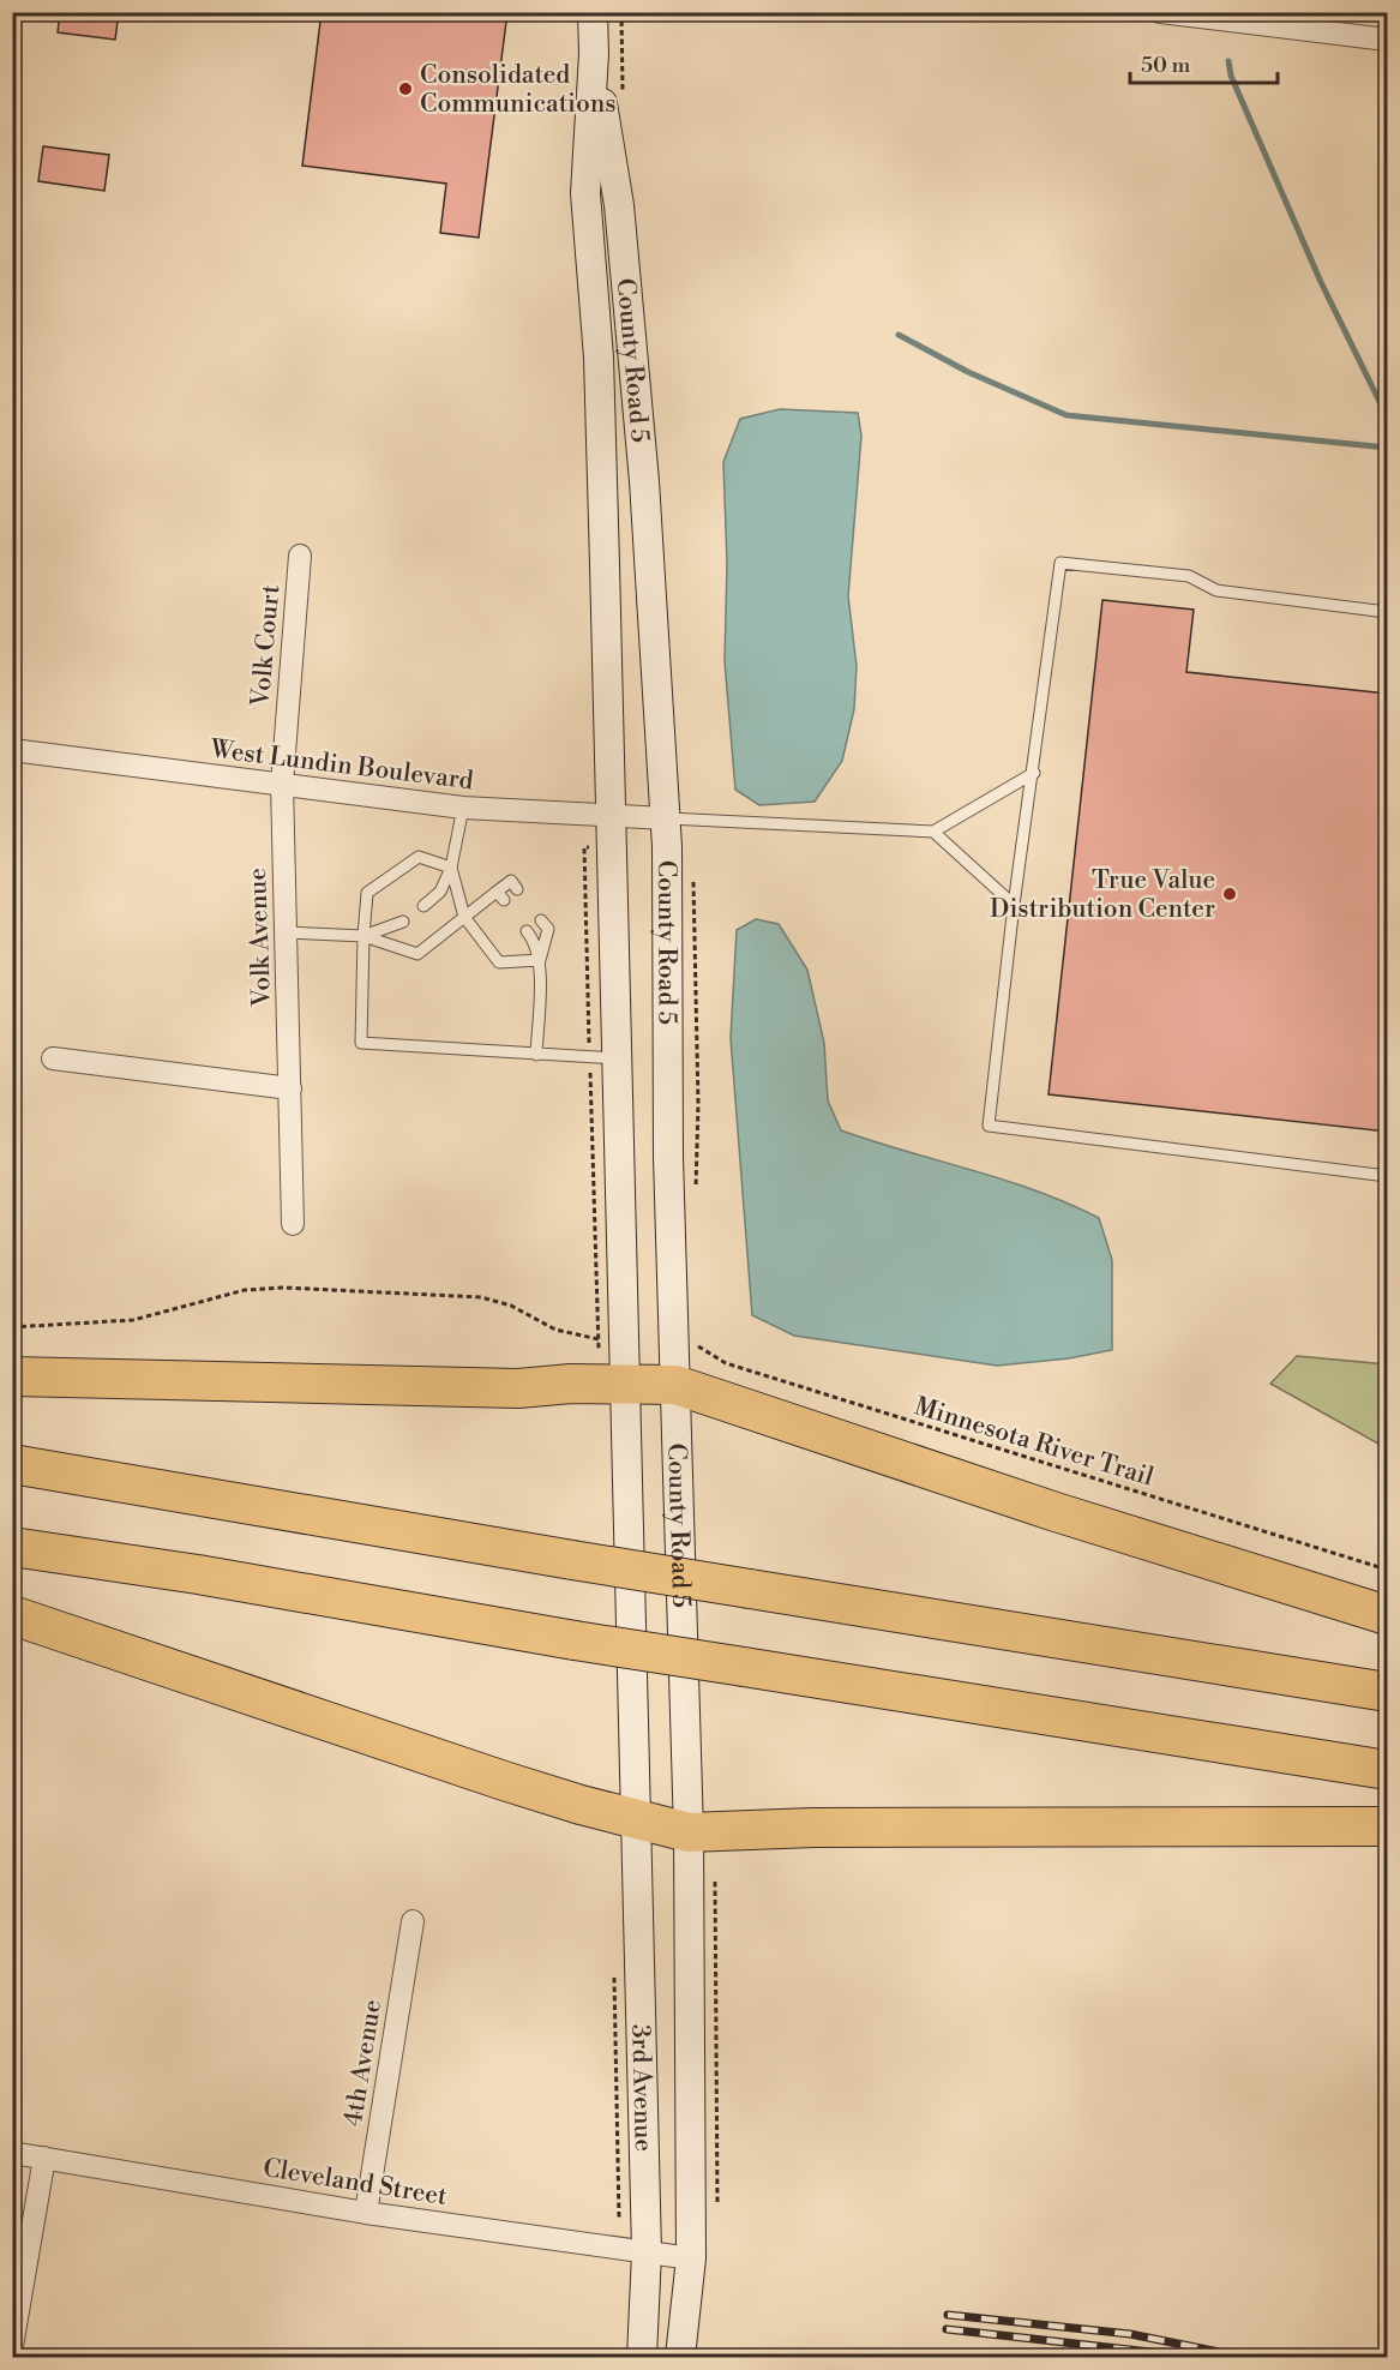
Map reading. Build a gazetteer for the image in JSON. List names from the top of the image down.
{
  "streets": {
    "street": [
      "County Road 5",
      "Volk Court",
      "West Lundin Boulevard",
      "Volk Avenue",
      "4th Avenue",
      "3rd Avenue",
      "Cleveland Street"
    ],
    "path": ["Minnesota River Trail"]
  },
  "crossings": [
    ["County Road 5", "West Lundin Boulevard"],
    ["County Road 5", "Minnesota River Trail"],
    ["County Road 5", "3rd Avenue"],
    ["Volk Court", "West Lundin Boulevard"],
    ["Volk Court", "Volk Avenue"],
    ["West Lundin Boulevard", "Volk Avenue"],
    ["4th Avenue", "Cleveland Street"],
    ["3rd Avenue", "Cleveland Street"]
  ],
  "places": ["Consolidated Communications", "True Value Distribution Center"],
  "scale_bar": "50 m"
}
